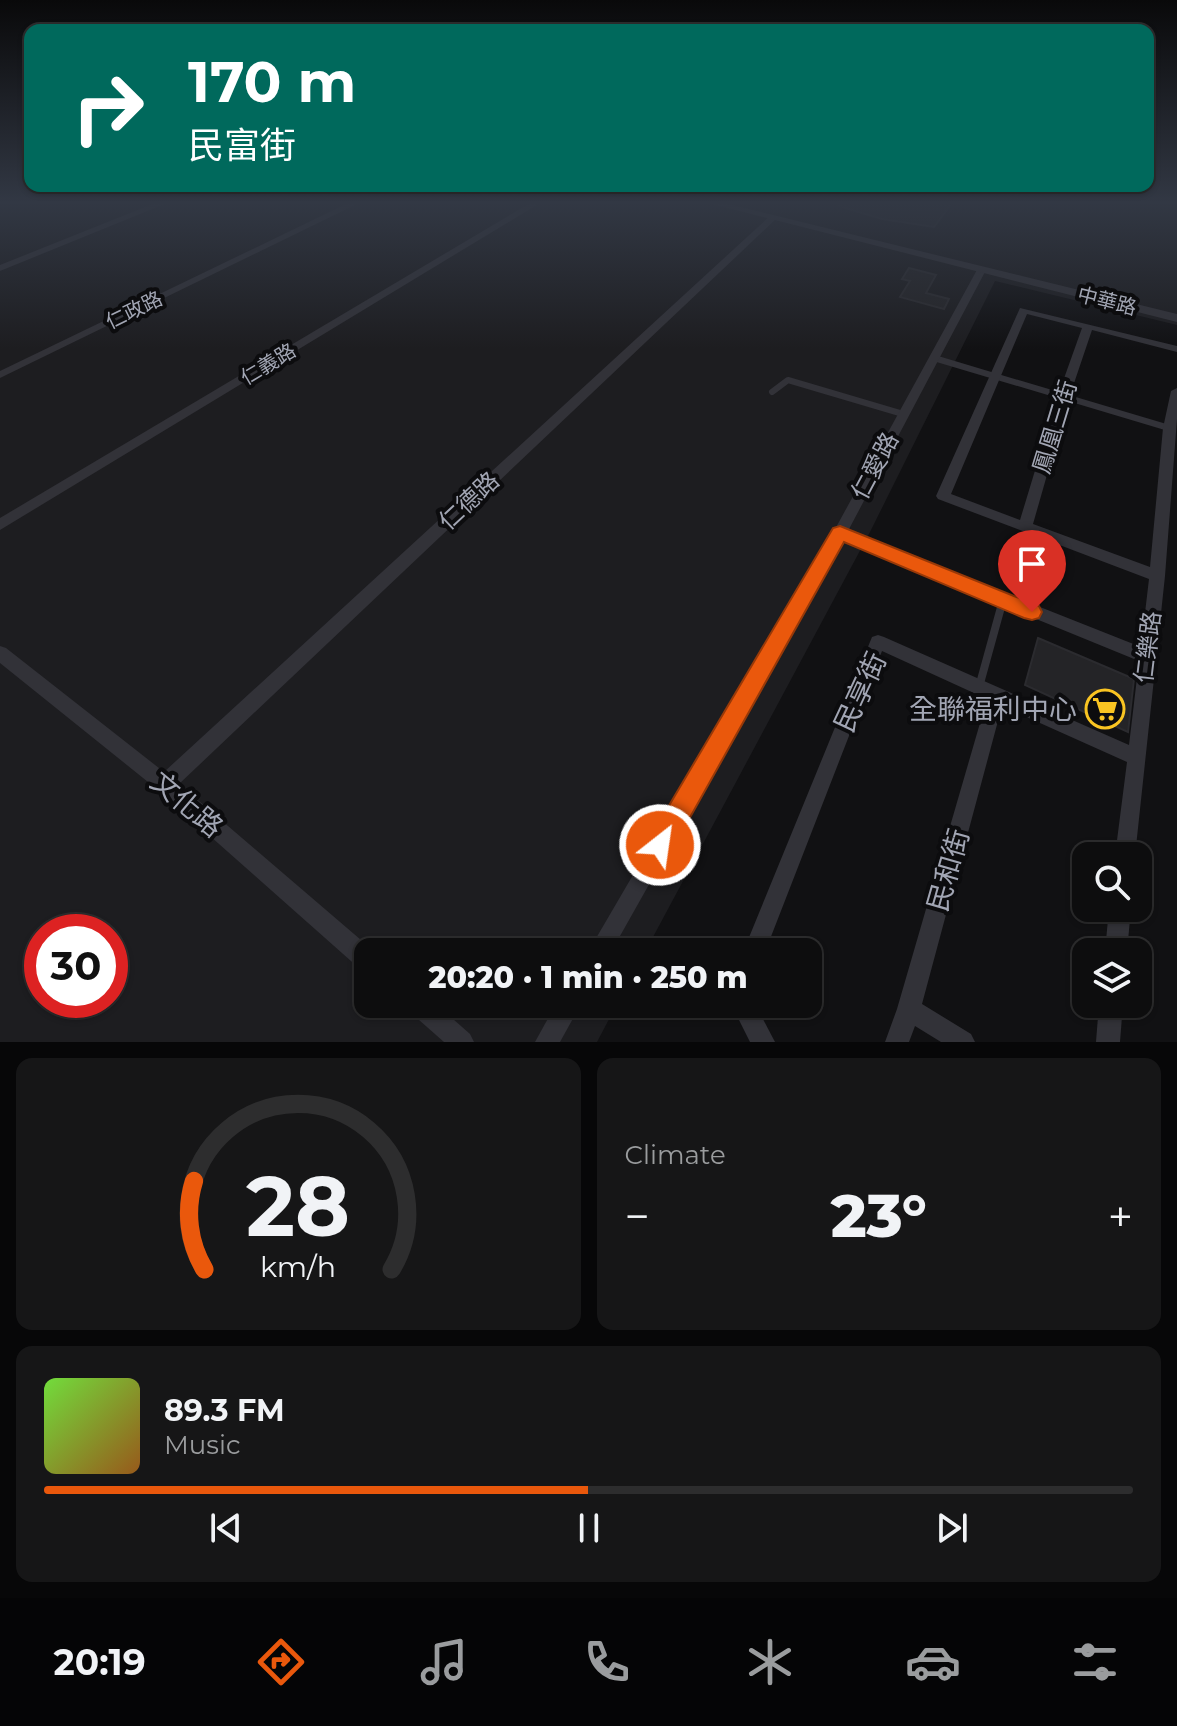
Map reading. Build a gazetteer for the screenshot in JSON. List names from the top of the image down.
{
  "streets": {
    "street": [
      "中華路",
      "仁政路",
      "仁義路",
      "鳳凰三街",
      "仁愛路",
      "仁德路",
      "仁樂路",
      "民享街",
      "文化路",
      "民和街"
    ]
  },
  "crossings": [
    ["中華路", "仁愛路"],
    ["仁德路", "文化路"],
    ["仁樂路", "民享街"],
    ["民享街", "民和街"]
  ],
  "places": {
    "supermarket": ["全聯福利中心"]
  },
  "page": {
    "turn": ["170 m", "民富街"],
    "limit": "30",
    "trip": "20:20 · 1 min · 250 m",
    "tile": "Climate",
    "heat": ["−", "23°", "+"],
    "song": ["89.3 FM", "Music"],
    "tabs": "20:19",
    "gauge": ["28", "km/h"]
  }
}
